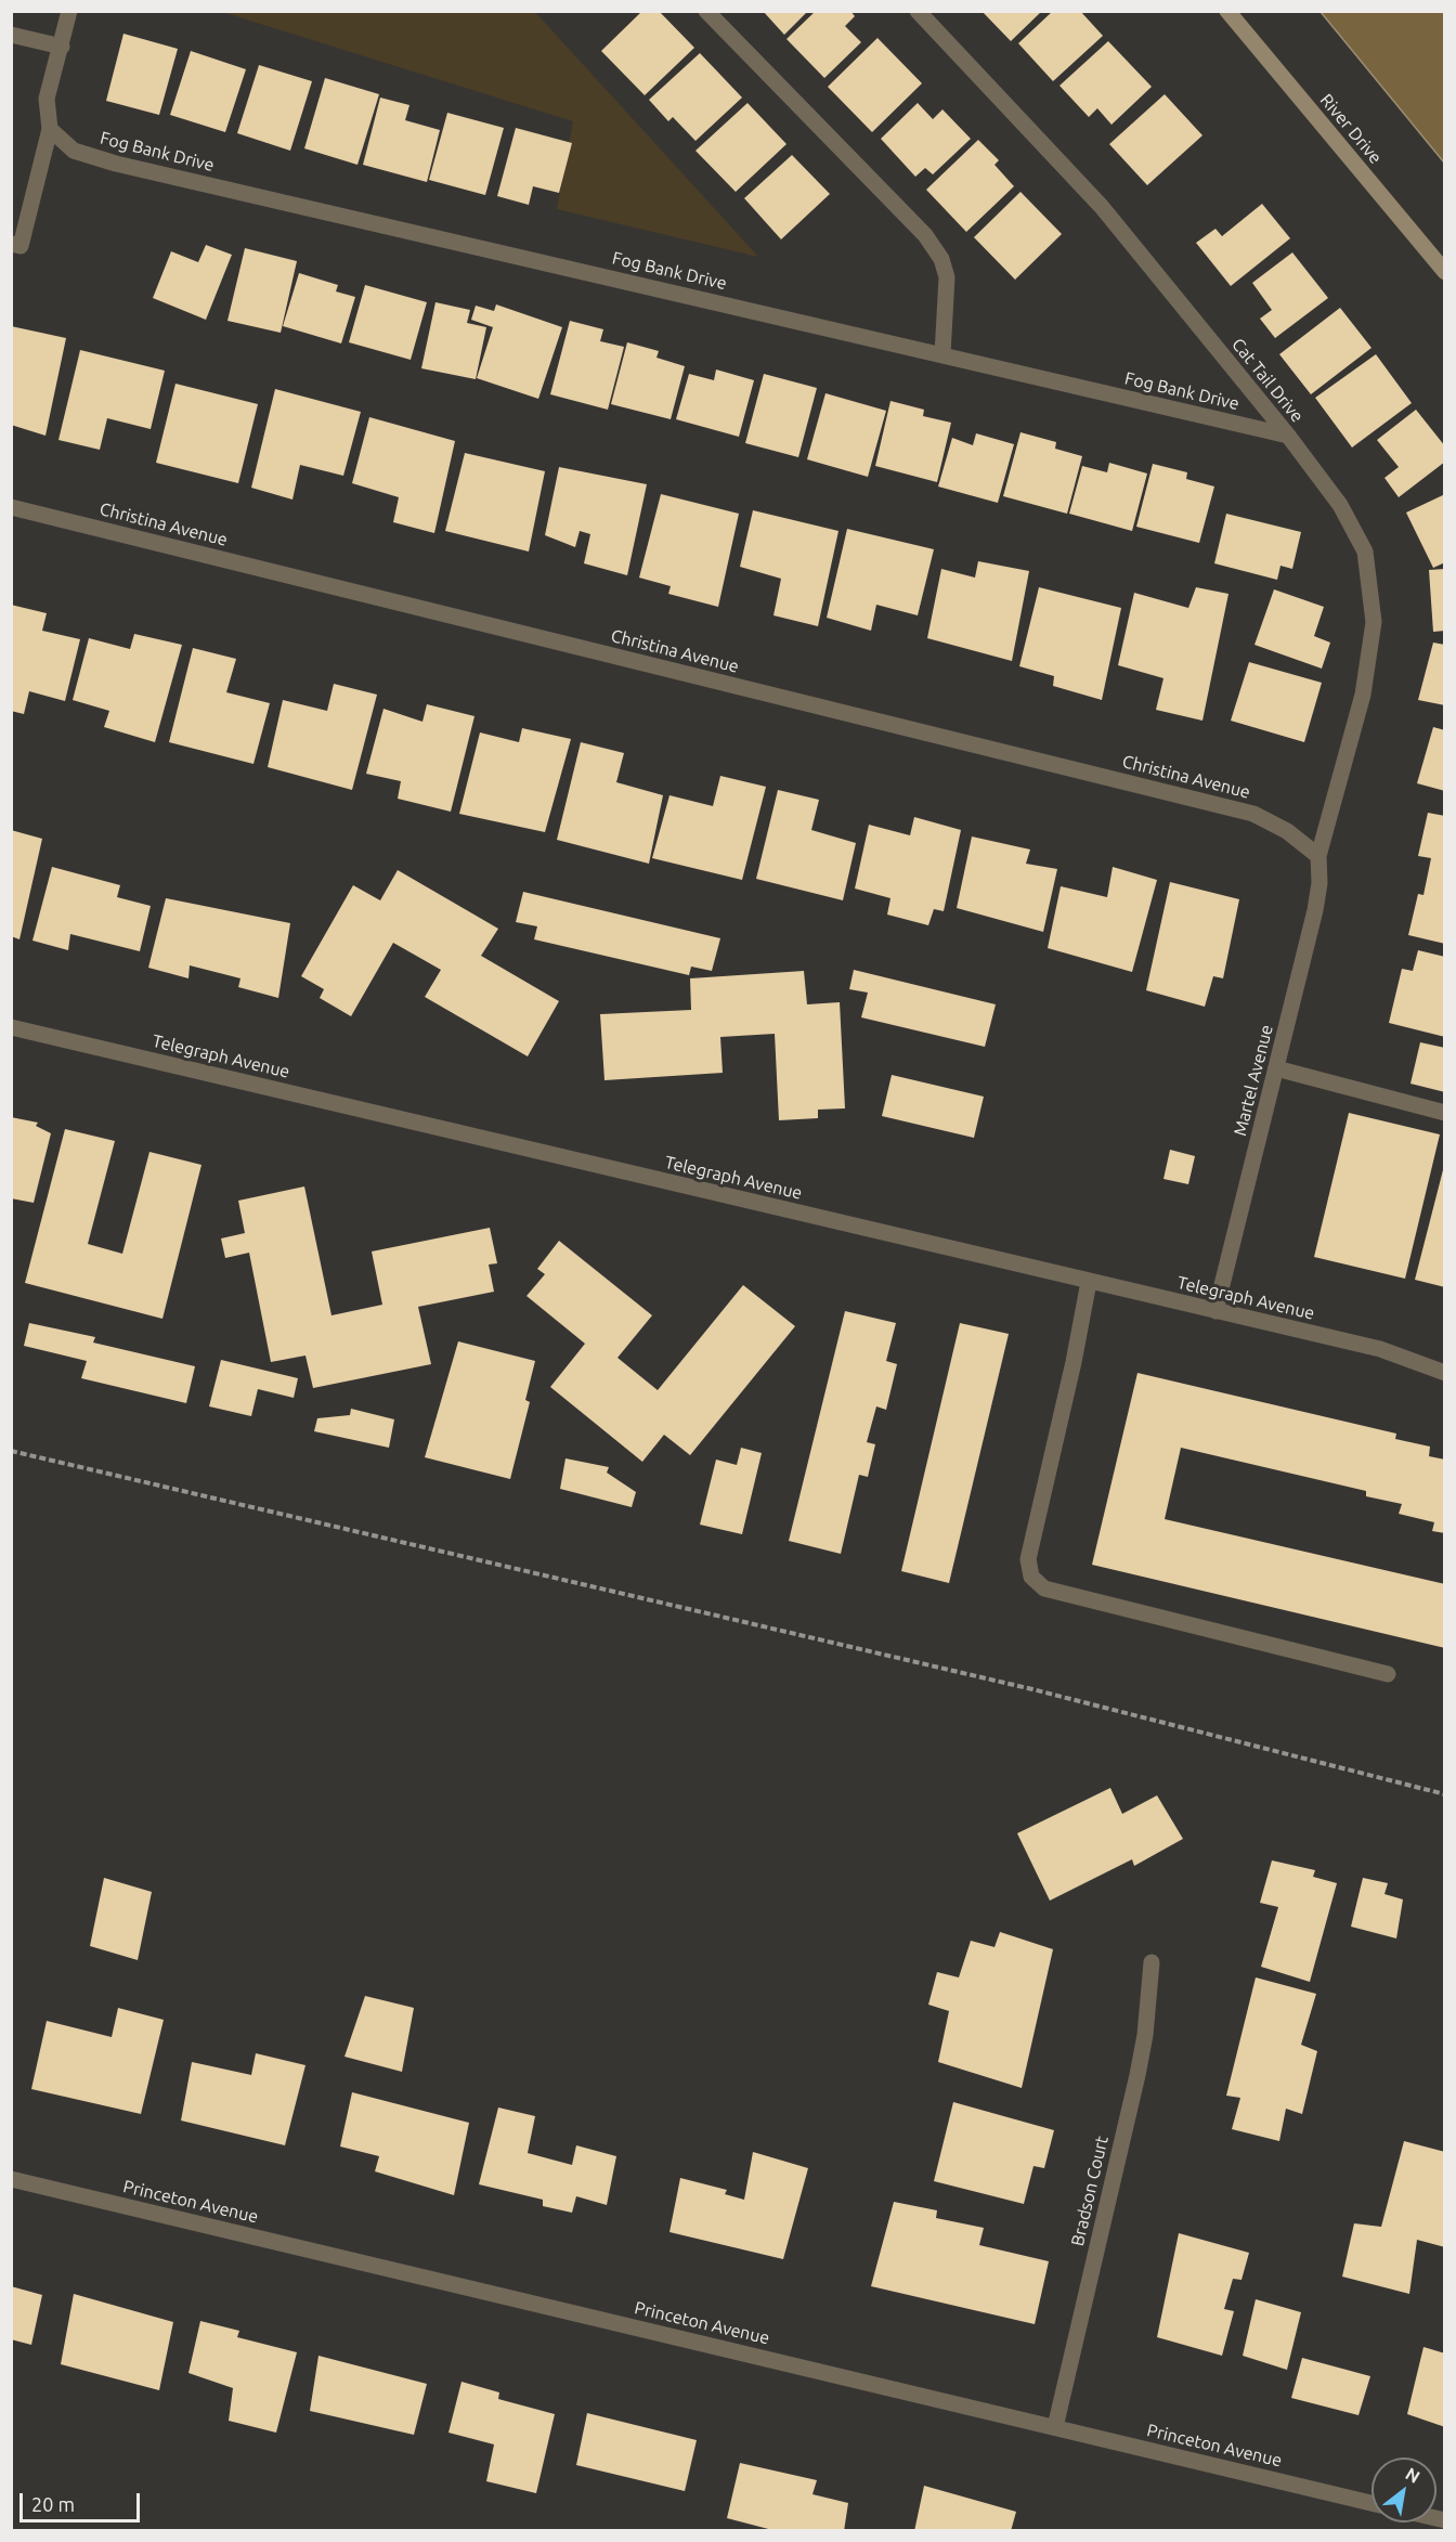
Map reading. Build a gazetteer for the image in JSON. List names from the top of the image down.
{
  "streets": {
    "street": [
      "River Drive",
      "Fog Bank Drive",
      "Cat Tail Drive",
      "Christina Avenue",
      "Telegraph Avenue",
      "Martel Avenue",
      "Bradson Court",
      "Princeton Avenue"
    ]
  },
  "crossings": [
    ["Fog Bank Drive", "Cat Tail Drive"],
    ["Cat Tail Drive", "Christina Avenue"],
    ["Cat Tail Drive", "Martel Avenue"],
    ["Christina Avenue", "Martel Avenue"],
    ["Telegraph Avenue", "Martel Avenue"],
    ["Bradson Court", "Princeton Avenue"]
  ],
  "scale_bar": "20 m",
  "north": "top right"
}
